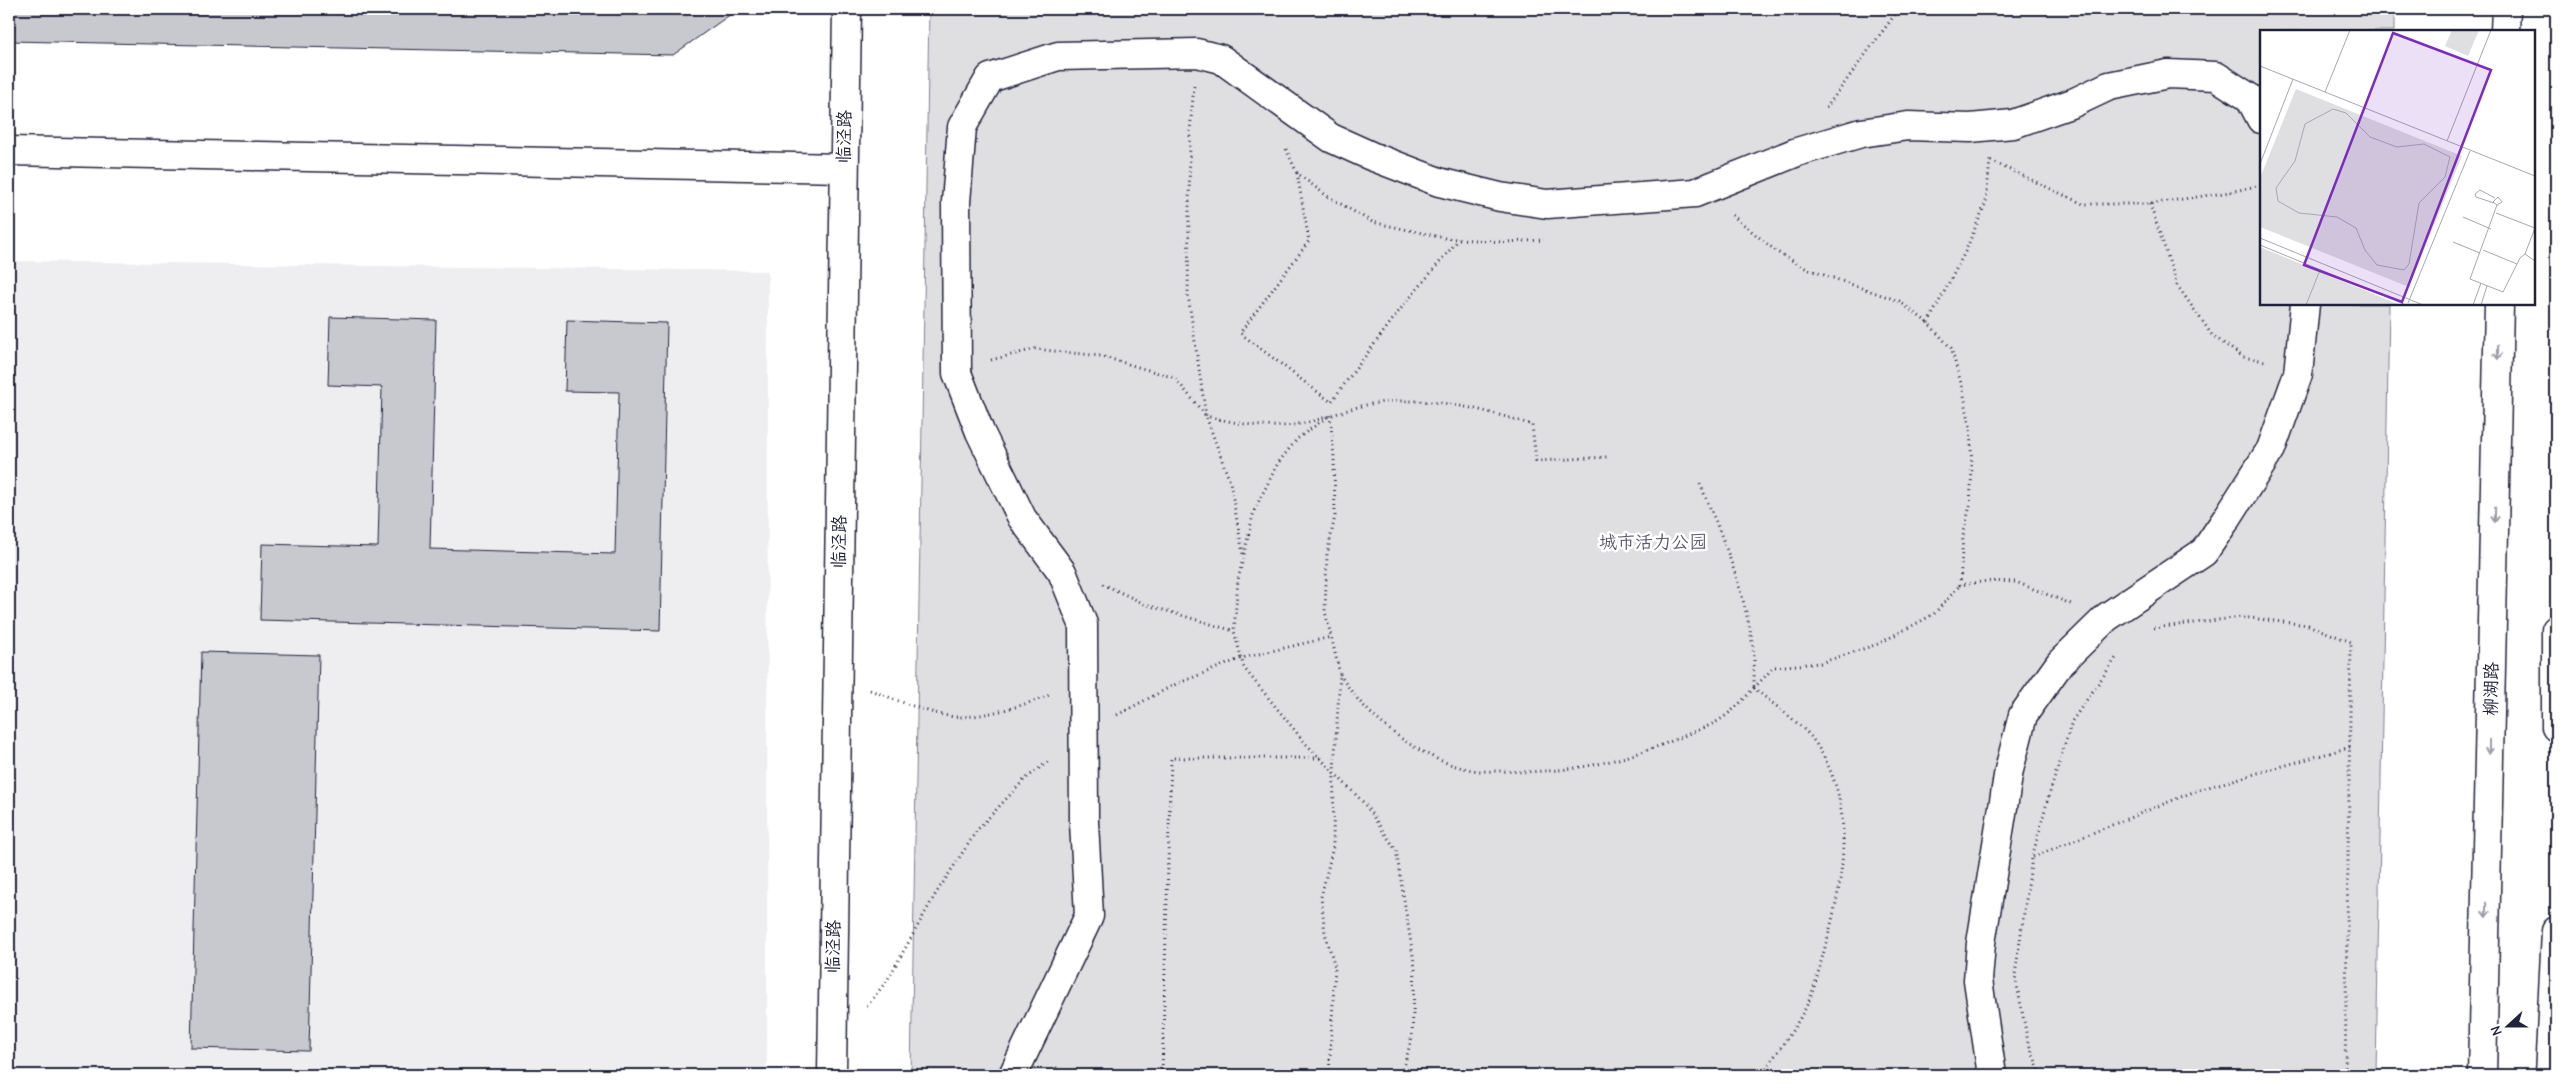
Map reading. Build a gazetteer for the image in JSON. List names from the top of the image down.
{
  "streets": {
    "street": ["临泾路", "柳湖路"]
  },
  "parks": ["城市活力公园"],
  "north": "left"
}
